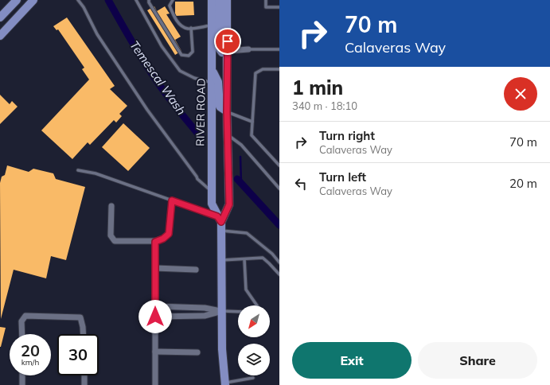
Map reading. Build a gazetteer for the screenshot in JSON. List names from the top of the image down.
{
  "streets": {
    "main road": ["RIVER ROAD"]
  },
  "water": ["Temescal Wash"],
  "north": "bottom left",
  "page": {
    "turn": ["70 m", "Calaveras Way"],
    "heading": ["1 min", "340 m · 18:10"],
    "list": [
      {
        "name": "Turn right",
        "note": "Calaveras Way",
        "value": "70 m"
      },
      {
        "name": "Turn left",
        "note": "Calaveras Way",
        "value": "20 m"
      }
    ],
    "speed": "20 km/h",
    "limit": "30",
    "buttons": ["Exit", "Share"]
  }
}
